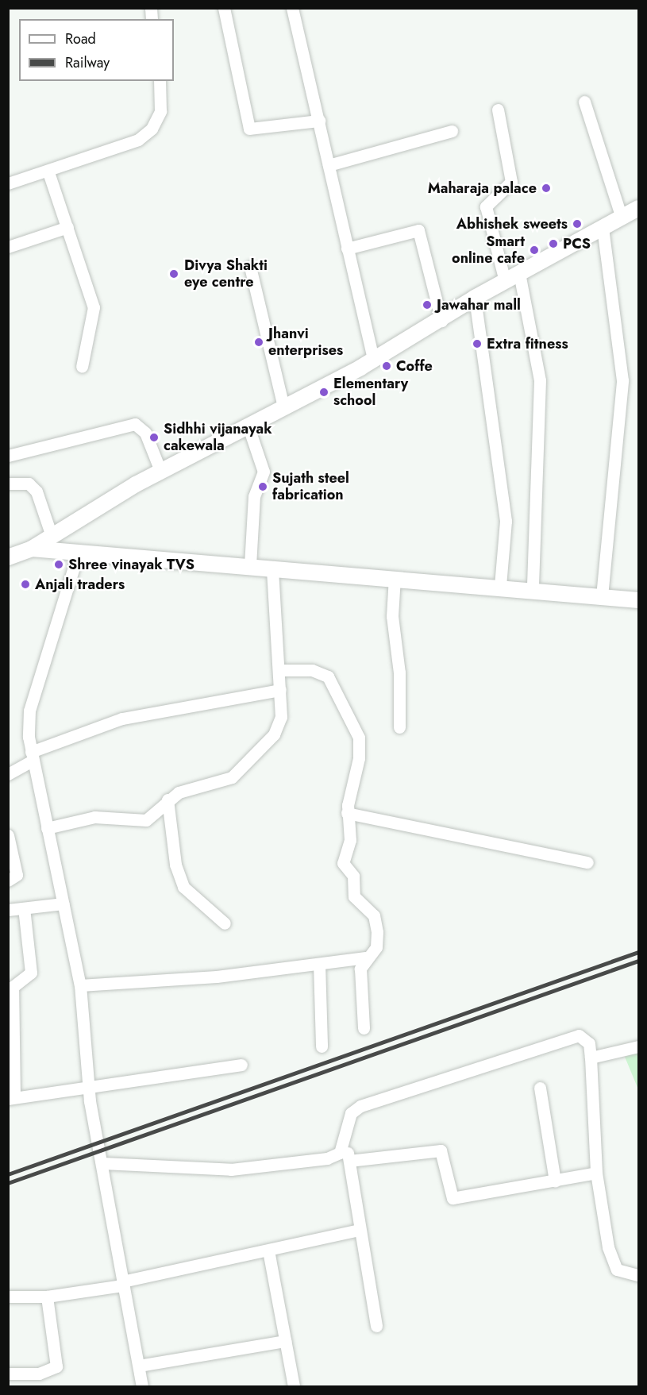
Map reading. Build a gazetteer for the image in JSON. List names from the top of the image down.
{
  "places": [
    "Maharaja palace",
    "Abhishek sweets",
    "PCS",
    "Smart online cafe",
    "Divya Shakti eye centre",
    "Jawahar mall",
    "Jhanvi enterprises",
    "Extra fitness",
    "Coffe",
    "Elementary school",
    "Sidhhi vijanayak cakewala",
    "Sujath steel fabrication",
    "Shree vinayak TVS",
    "Anjali traders"
  ],
  "legend": ["Road", "Railway"]
}
